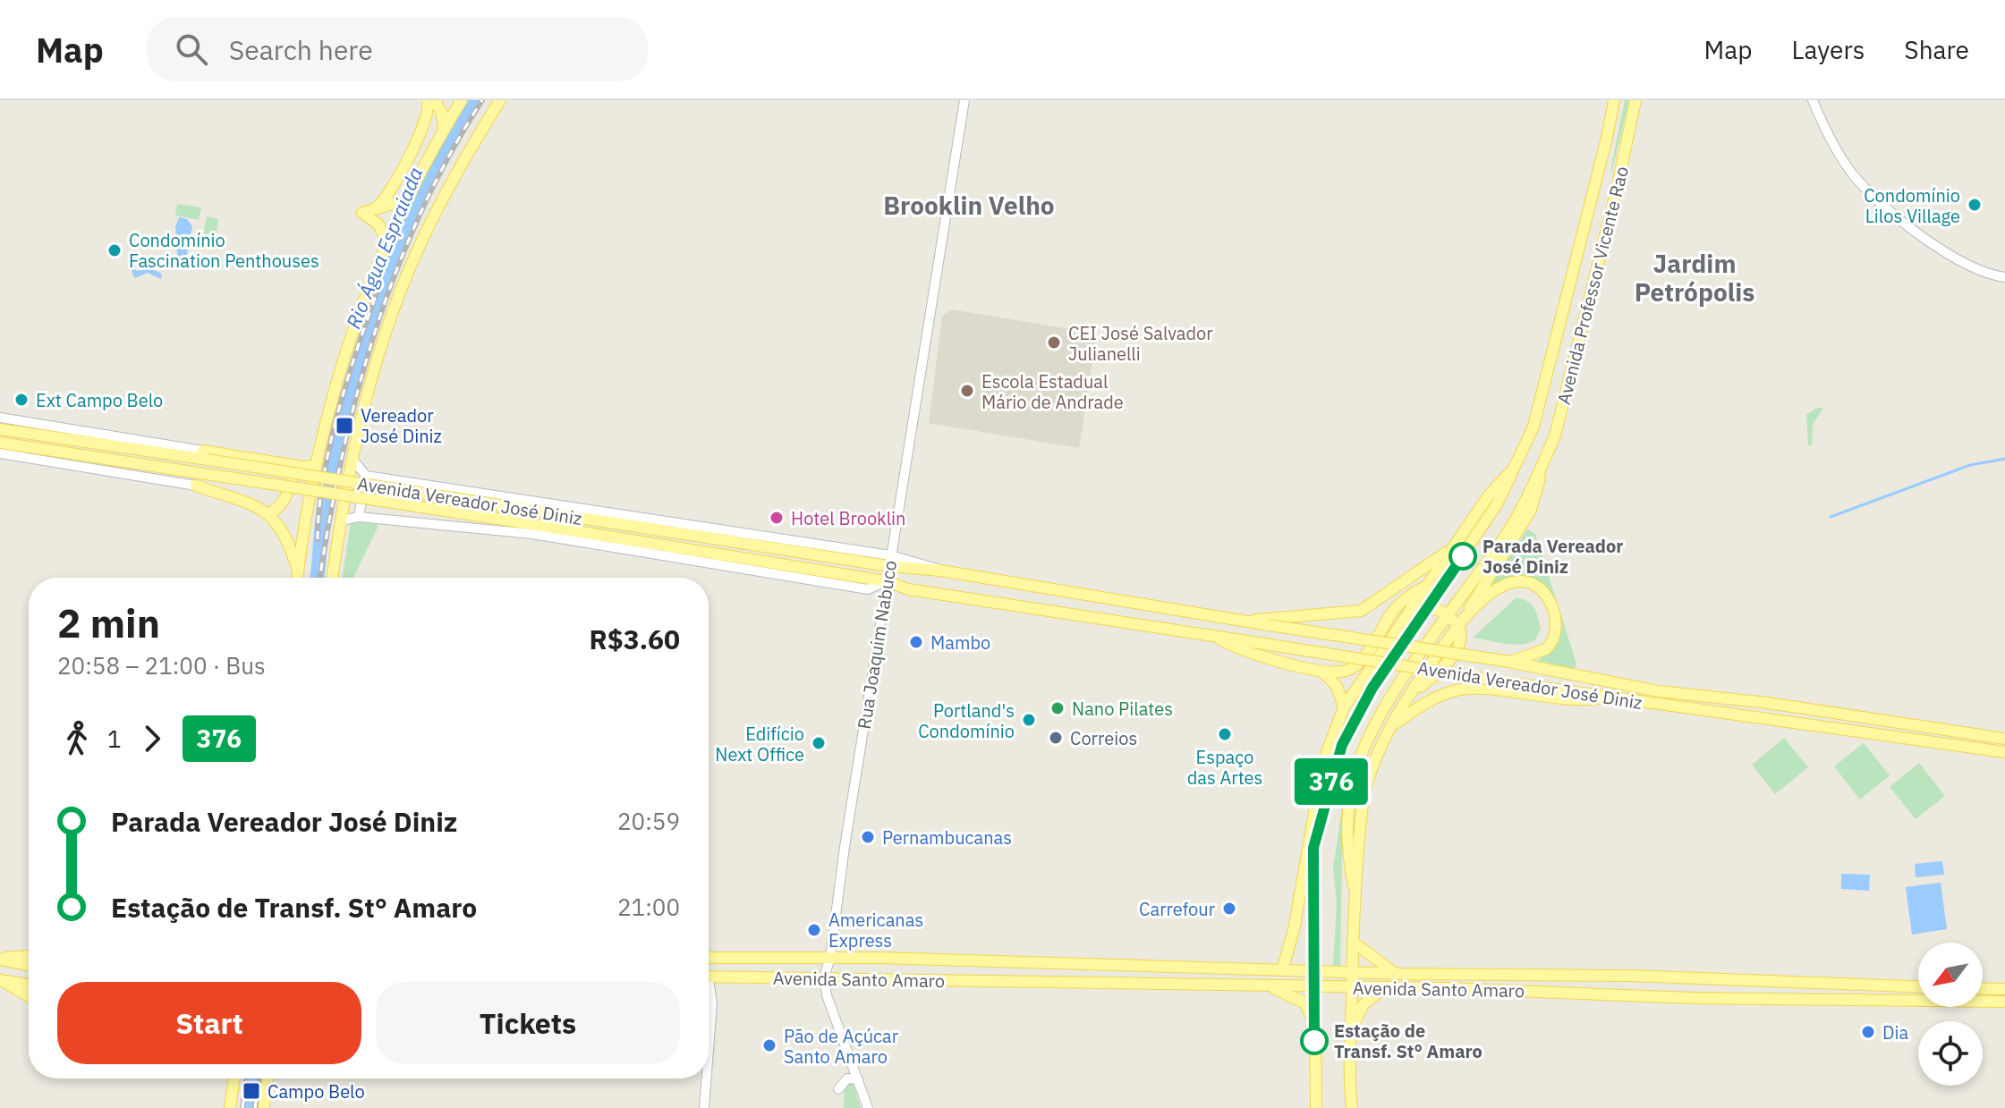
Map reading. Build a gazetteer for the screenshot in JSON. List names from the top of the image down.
{
  "streets": {
    "main road": ["Avenida Professor Vicente Rao", "Avenida Vereador José Diniz", "Avenida Santo Amaro"],
    "street": ["Rua Joaquim Nabuco"]
  },
  "crossings": [
    ["Avenida Professor Vicente Rao", "Avenida Santo Amaro"],
    ["Avenida Vereador José Diniz", "Rua Joaquim Nabuco"],
    ["Rua Joaquim Nabuco", "Avenida Santo Amaro"]
  ],
  "districts": ["Brooklin Velho", "Jardim Petrópolis"],
  "water": ["Rio Água Espraiada"],
  "places": {
    "other": [
      "Condomínio Lilos Village",
      "Condomínio Fascination Penthouses",
      "CEI José Salvador Julianelli",
      "Escola Estadual Mário de Andrade",
      "Ext Campo Belo",
      "Hotel Brooklin",
      "Parada Vereador José Diniz",
      "Mambo",
      "Nano Pilates",
      "Portland's Condomínio",
      "Espaço das Artes",
      "Correios",
      "Edifício Next Office",
      "Pernambucanas",
      "Carrefour",
      "Americanas Express",
      "Dia",
      "Estação de Transf. St° Amaro",
      "Pão de Açúcar Santo Amaro"
    ],
    "transit": ["Vereador José Diniz", "Campo Belo"]
  },
  "lines": ["bus line 376"],
  "north": "bottom left",
  "page": {
    "header": "Map",
    "search": "Search here",
    "nav": ["Map", "Layers", "Share"],
    "on_map": "376",
    "heading": ["2 min", "20:58 – 21:00 · Bus", "R$3.60"],
    "legs": ["1", "376"],
    "list": [
      {
        "name": "Parada Vereador José Diniz",
        "value": "20:59"
      },
      {
        "name": "Estação de Transf. St° Amaro",
        "value": "21:00"
      }
    ],
    "buttons": ["Start", "Tickets"]
  }
}
